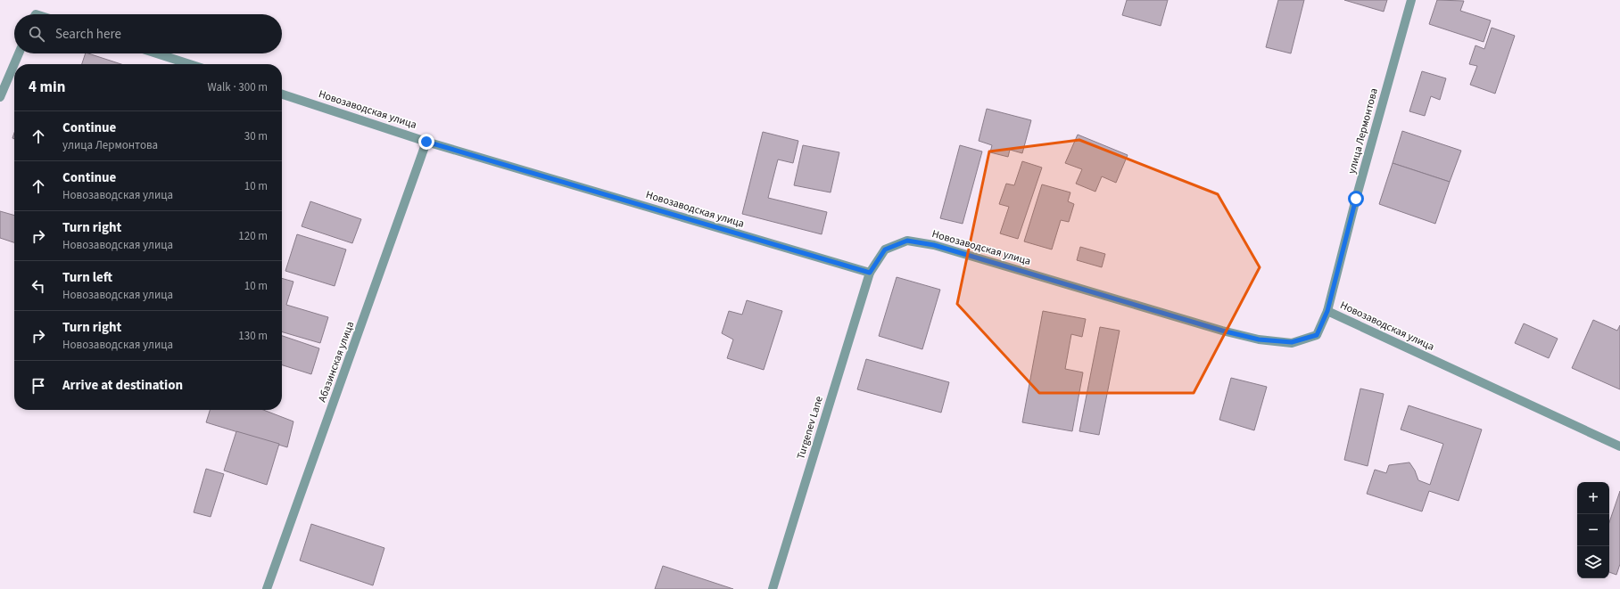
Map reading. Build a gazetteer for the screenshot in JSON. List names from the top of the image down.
{
  "streets": {
    "street": [
      "Новозаводская улица",
      "улица Лермонтова",
      "Абазинская улица",
      "Turgenev Lane"
    ]
  },
  "crossings": [
    ["Новозаводская улица", "улица Лермонтова"],
    ["Новозаводская улица", "Абазинская улица"],
    ["Новозаводская улица", "Turgenev Lane"]
  ],
  "page": {
    "search": "Search here",
    "heading": ["4 min", "Walk · 300 m"],
    "list": [
      ["Continue", "улица Лермонтова", "30 m"],
      ["Continue", "Новозаводская улица", "10 m"],
      ["Turn right", "Новозаводская улица", "120 m"],
      ["Turn left", "Новозаводская улица", "10 m"],
      ["Turn right", "Новозаводская улица", "130 m"],
      "Arrive at destination"
    ],
    "map_buttons": ["+", "−"]
  }
}
